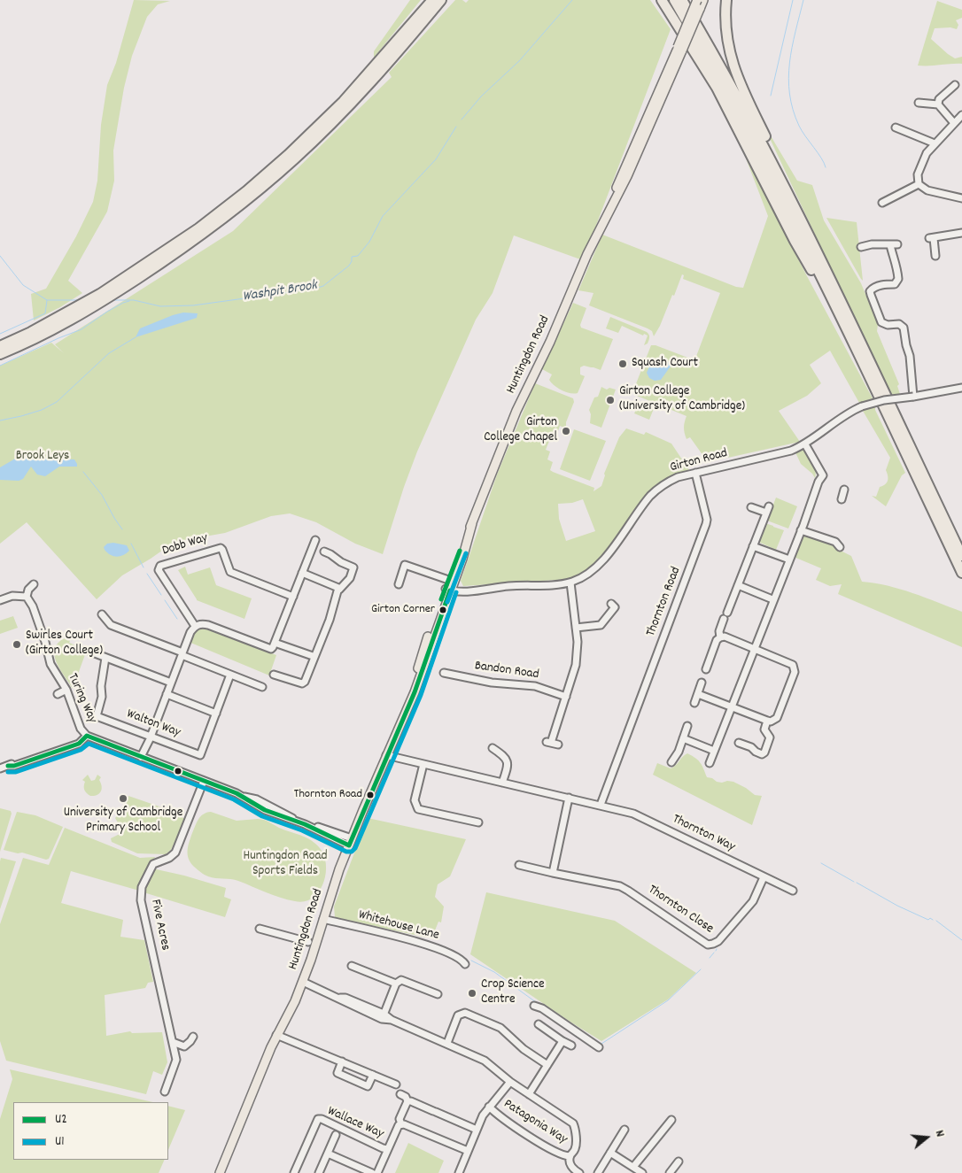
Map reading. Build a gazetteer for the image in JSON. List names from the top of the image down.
{
  "streets": {
    "main road": ["Huntingdon Road"],
    "street": [
      "Girton Road",
      "Dobb Way",
      "Thornton Road",
      "Bandon Road",
      "Turing Way",
      "Walton Way",
      "Thornton Way",
      "Thornton Close",
      "Five Acres",
      "Whitehouse Lane",
      "Patagonia Way",
      "Wallace Way"
    ]
  },
  "crossings": [
    ["Huntingdon Road", "Girton Road"],
    ["Huntingdon Road", "Whitehouse Lane"],
    ["Girton Road", "Thornton Road"],
    ["Thornton Road", "Thornton Way"],
    ["Thornton Way", "Thornton Close"]
  ],
  "water": ["Washpit Brook"],
  "parks": ["Brook Leys", "Huntingdon Road Sports Fields"],
  "places": [
    "Squash Court",
    "Girton College (University of Cambridge)",
    "Girton College Chapel",
    "Girton Corner",
    "Swirles Court (Girton College)",
    "Thornton Road",
    "University of Cambridge Primary School",
    "Crop Science Centre"
  ],
  "lines": ["transit line U2", "transit line U1"],
  "legend": ["U2", "U1"],
  "north": "right"
}
